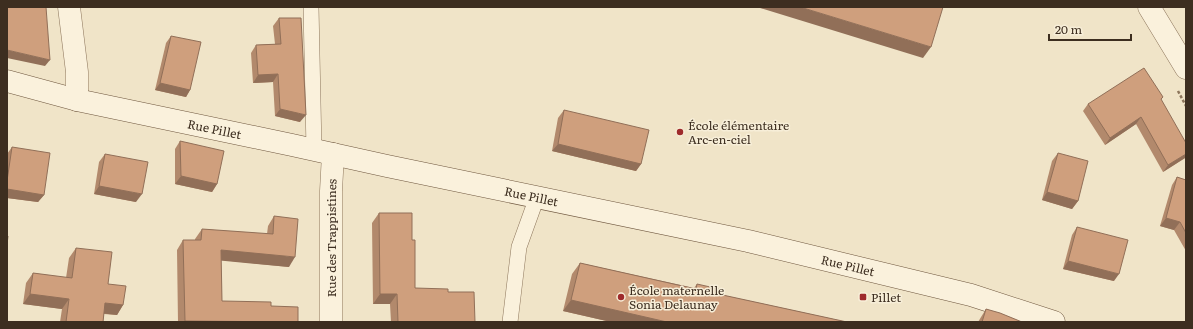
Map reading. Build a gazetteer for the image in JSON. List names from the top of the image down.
{
  "streets": {
    "street": ["Rue Pillet", "Rue des Trappistines"]
  },
  "crossings": [
    ["Rue Pillet", "Rue des Trappistines"]
  ],
  "places": {
    "other": ["École élémentaire Arc-en-ciel", "École maternelle Sonia Delaunay"],
    "transit": ["Pillet"]
  },
  "scale_bar": "20 m"
}
